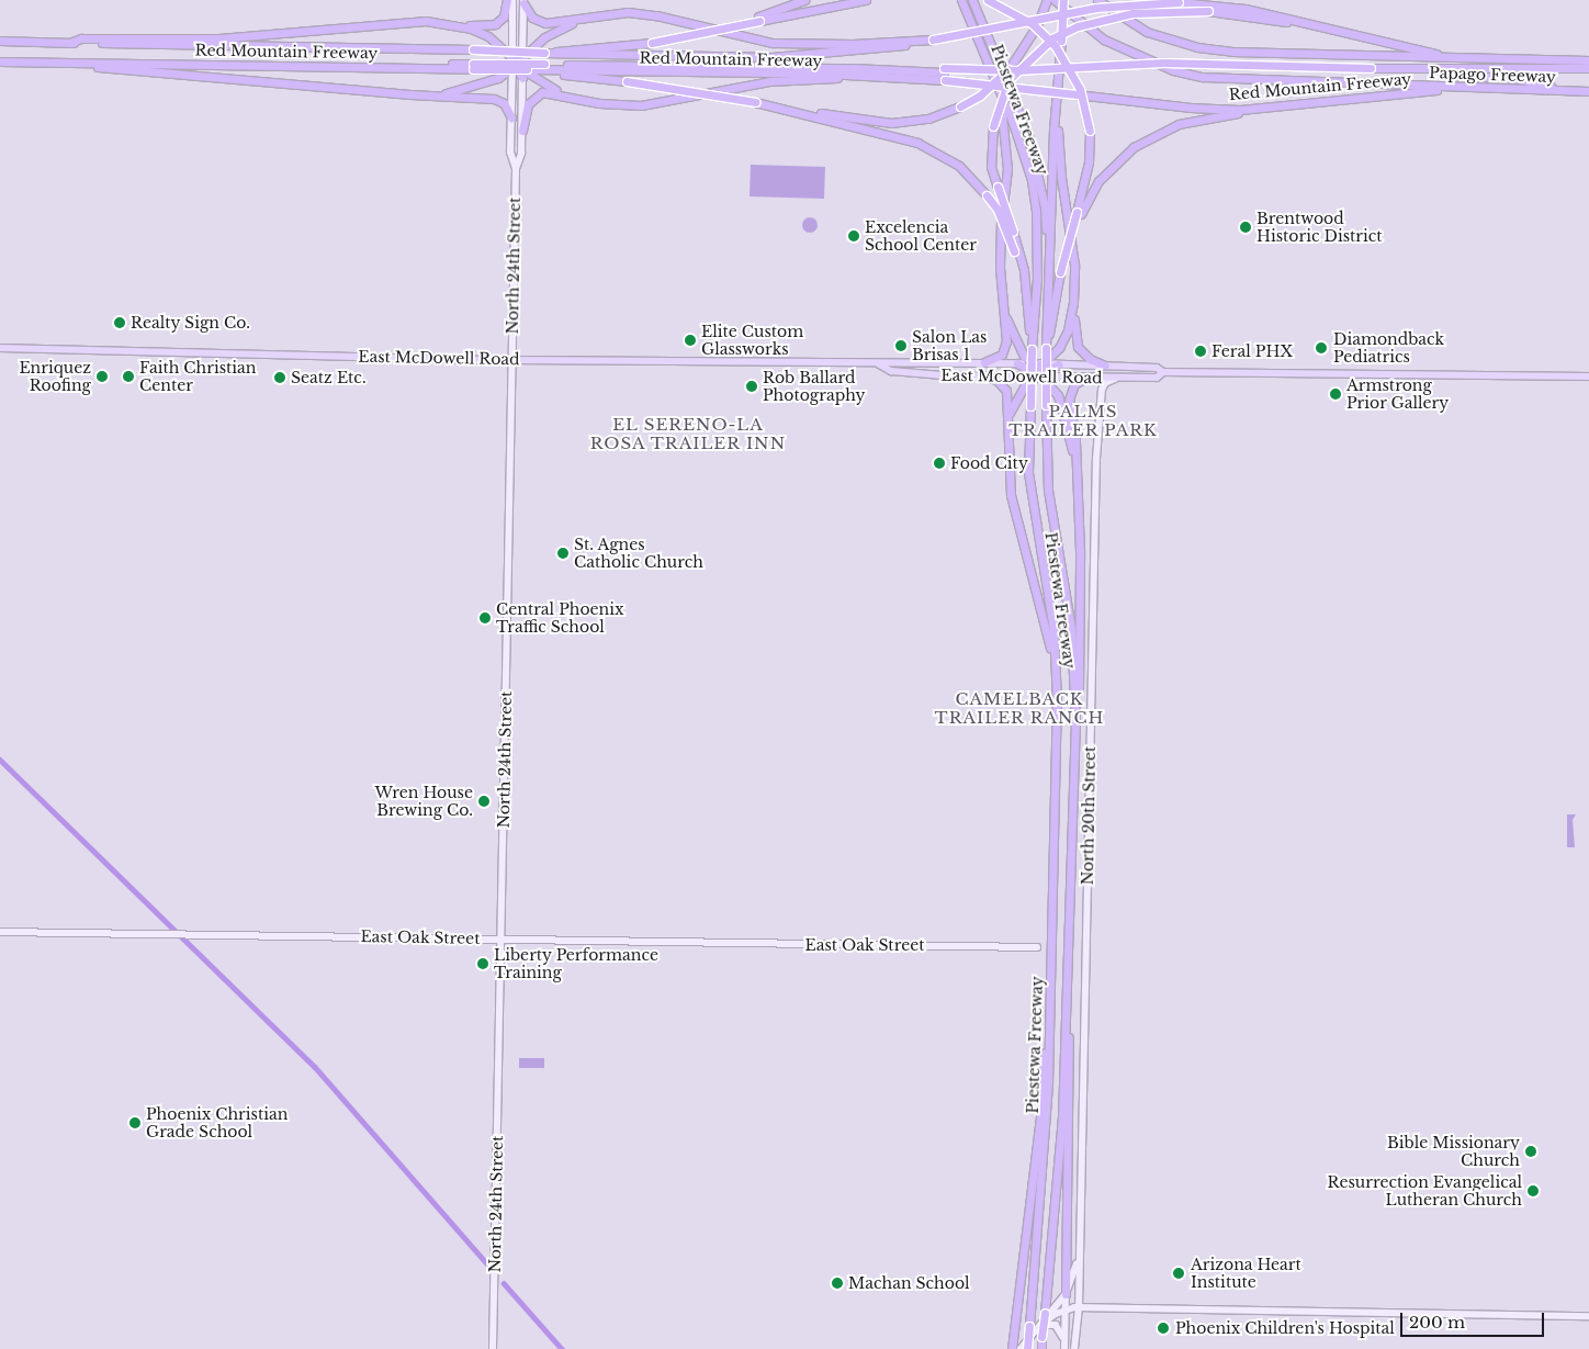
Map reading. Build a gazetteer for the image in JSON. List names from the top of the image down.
{
  "streets": {
    "highway": ["Red Mountain Freeway", "Papago Freeway", "Piestewa Freeway"],
    "main road": ["East McDowell Road"],
    "street": ["North 24th Street", "North 20th Street", "East Oak Street"]
  },
  "crossings": [
    ["Red Mountain Freeway", "Papago Freeway"],
    ["Red Mountain Freeway", "North 24th Street"],
    ["North 24th Street", "East McDowell Road"],
    ["North 24th Street", "East Oak Street"],
    ["East McDowell Road", "North 20th Street"]
  ],
  "districts": ["PALMS TRAILER PARK", "EL SERENO-LA ROSA TRAILER INN", "CAMELBACK TRAILER RANCH"],
  "places": [
    "Brentwood Historic District",
    "Excelencia School Center",
    "Realty Sign Co.",
    "Elite Custom Glassworks",
    "Salon Las Brisas 1",
    "Diamondback Pediatrics",
    "Feral PHX",
    "Enriquez Roofing",
    "Faith Christian Center",
    "Seatz Etc.",
    "Rob Ballard Photography",
    "Armstrong Prior Gallery",
    "Food City",
    "St. Agnes Catholic Church",
    "Central Phoenix Traffic School",
    "Wren House Brewing Co.",
    "Liberty Performance Training",
    "Phoenix Christian Grade School",
    "Bible Missionary Church",
    "Resurrection Evangelical Lutheran Church",
    "Arizona Heart Institute",
    "Machan School",
    "Phoenix Children's Hospital"
  ],
  "scale_bar": "200 m"
}
